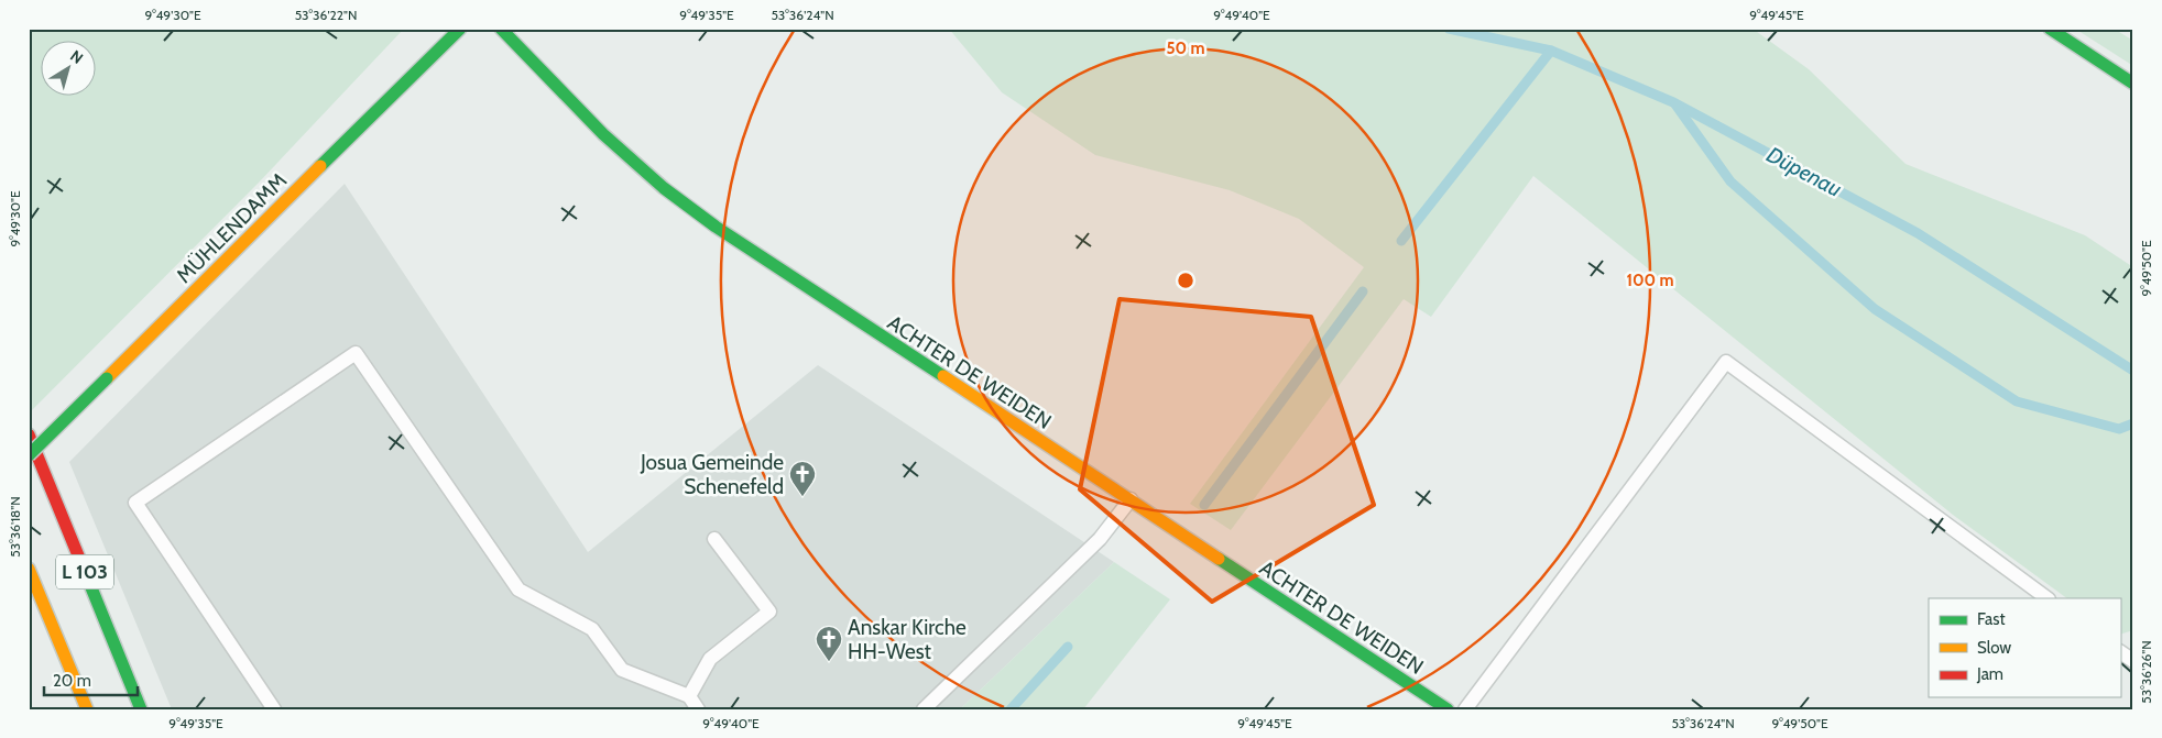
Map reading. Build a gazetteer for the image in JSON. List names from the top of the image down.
{
  "streets": {
    "main road": ["MÜHLENDAMM", "ACHTER DE WEIDEN", "L 103"]
  },
  "water": ["Düpenau"],
  "places": {
    "church": ["Josua Gemeinde Schenefeld", "Anskar Kirche HH-West"]
  },
  "legend": ["Fast", "Slow", "Jam"],
  "scale_bar": "20 m",
  "north": "top right",
  "coordinates": [
    "9°49'30\"E",
    "53°36'22\"N",
    "9°49'35\"E",
    "53°36'24\"N",
    "9°49'40\"E",
    "9°49'45\"E",
    "9°49'50\"E",
    "53°36'18\"N",
    "53°36'26\"N"
  ],
  "rings": ["50 m", "100 m"]
}
